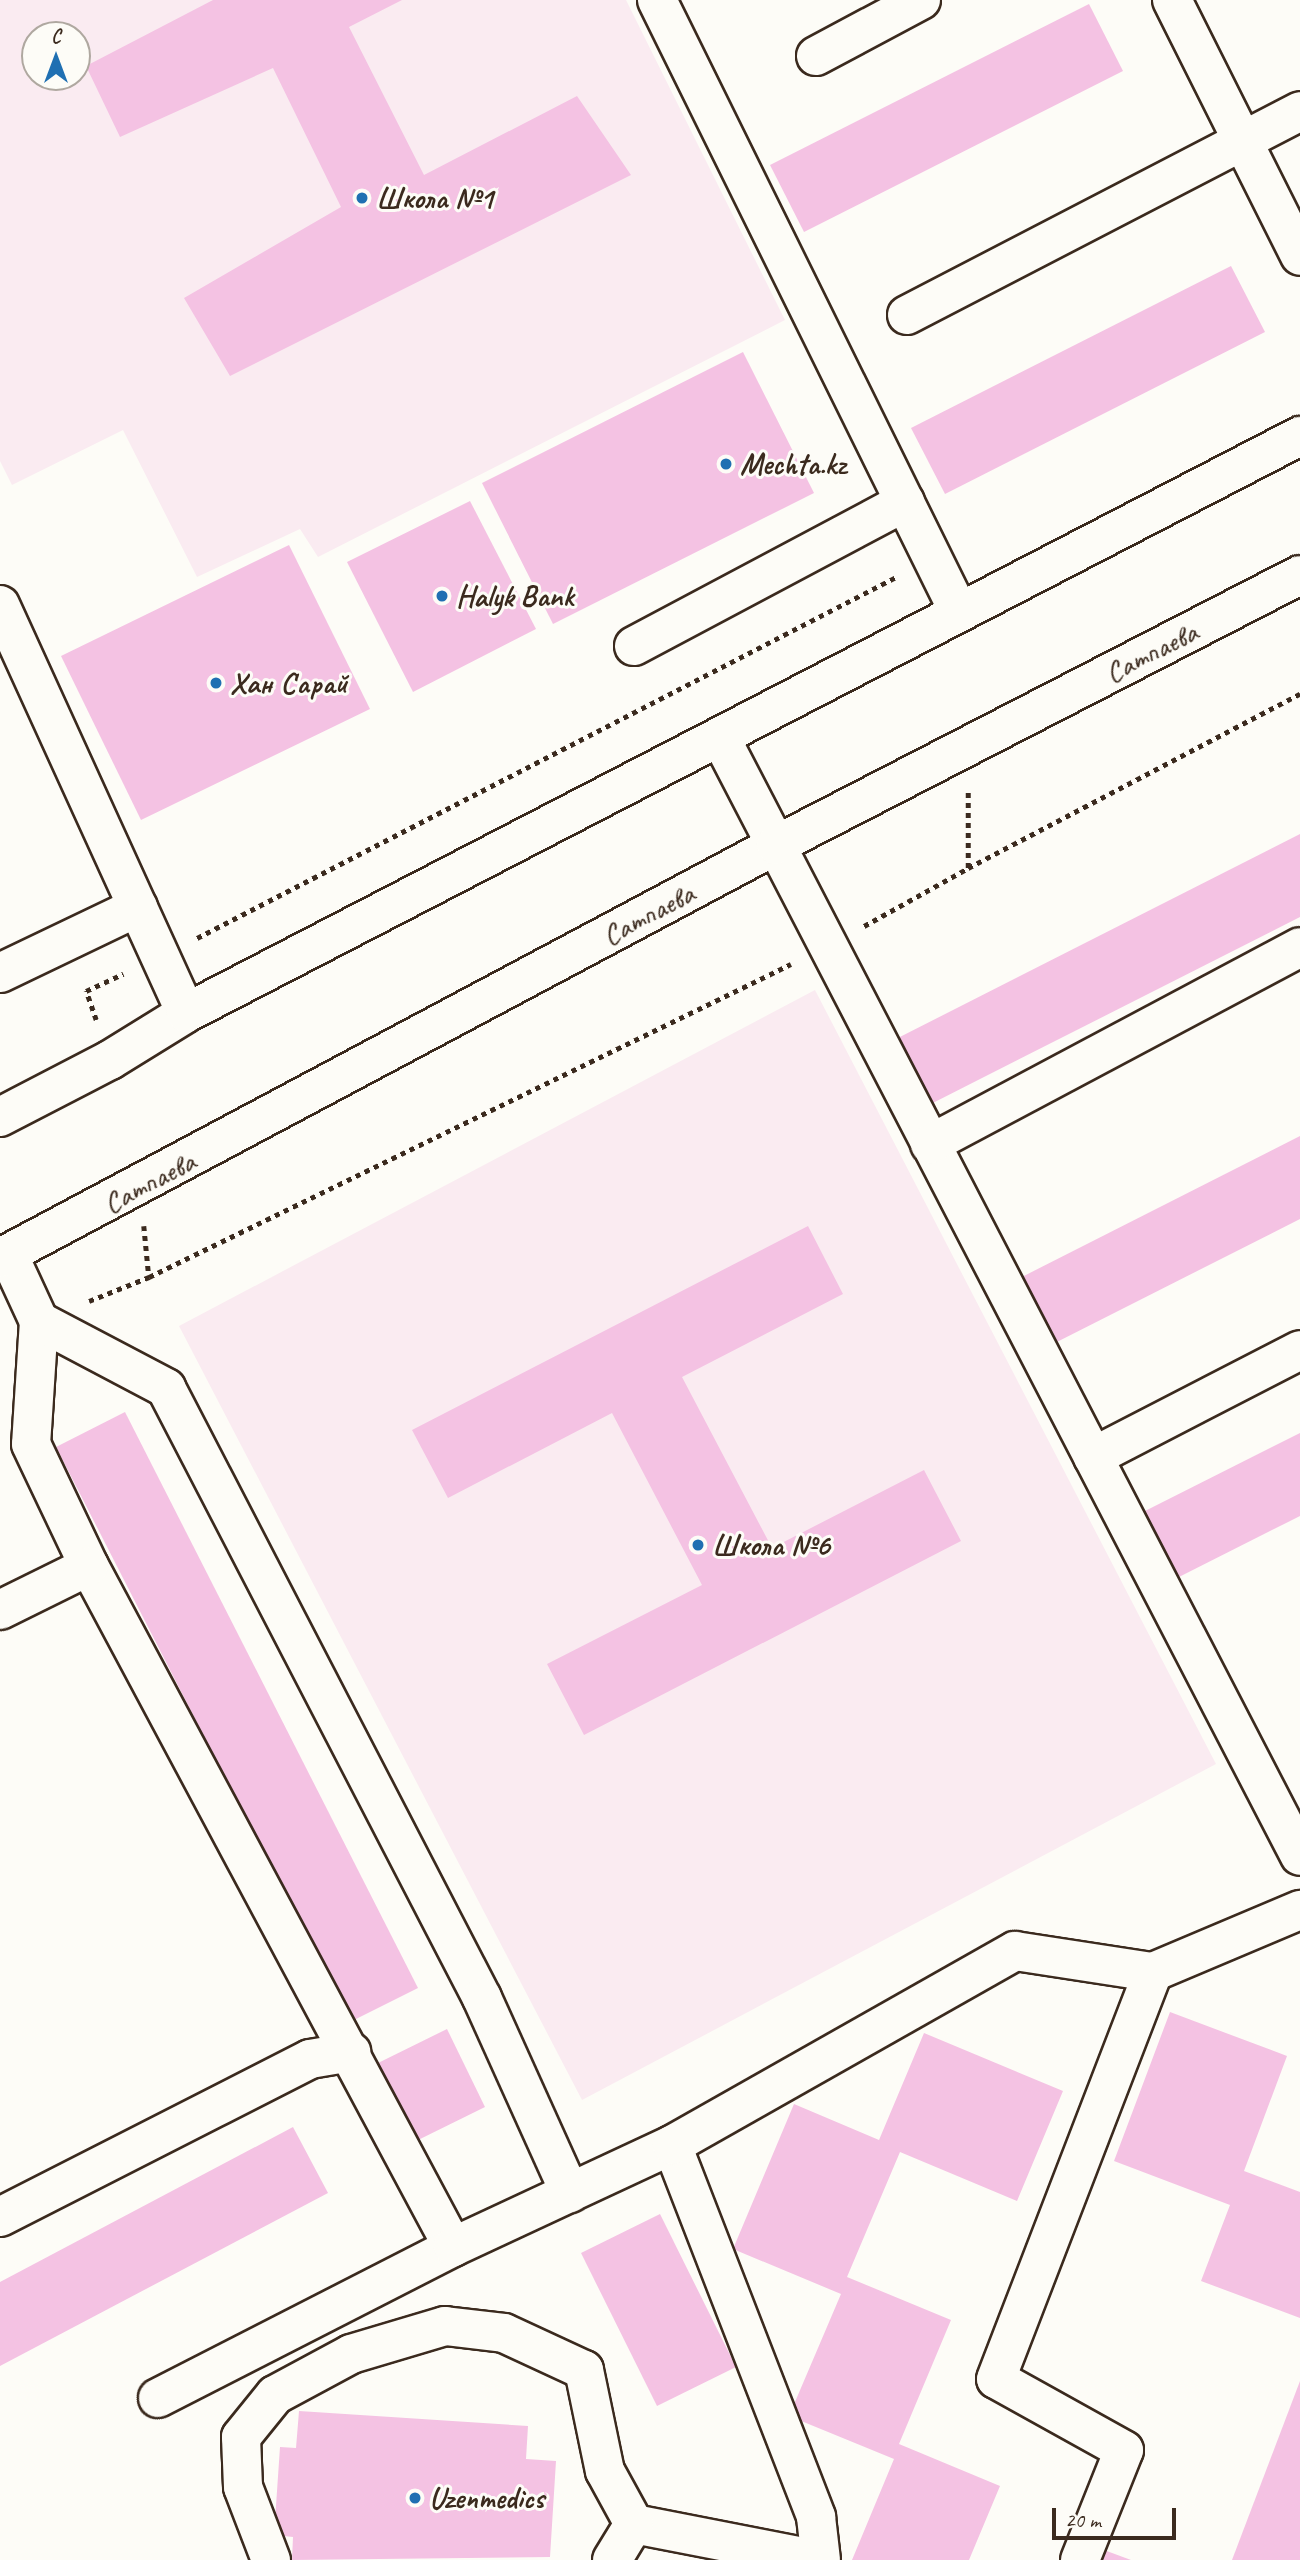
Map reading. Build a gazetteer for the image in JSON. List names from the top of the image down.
{
  "streets": {
    "street": ["Сатпаева"]
  },
  "places": [
    "Школа №1",
    "Mechta.kz",
    "Halyk Bank",
    "Хан Сарай",
    "Школа №6",
    "Uzenmedics"
  ],
  "scale_bar": "20 m",
  "north": "top"
}
